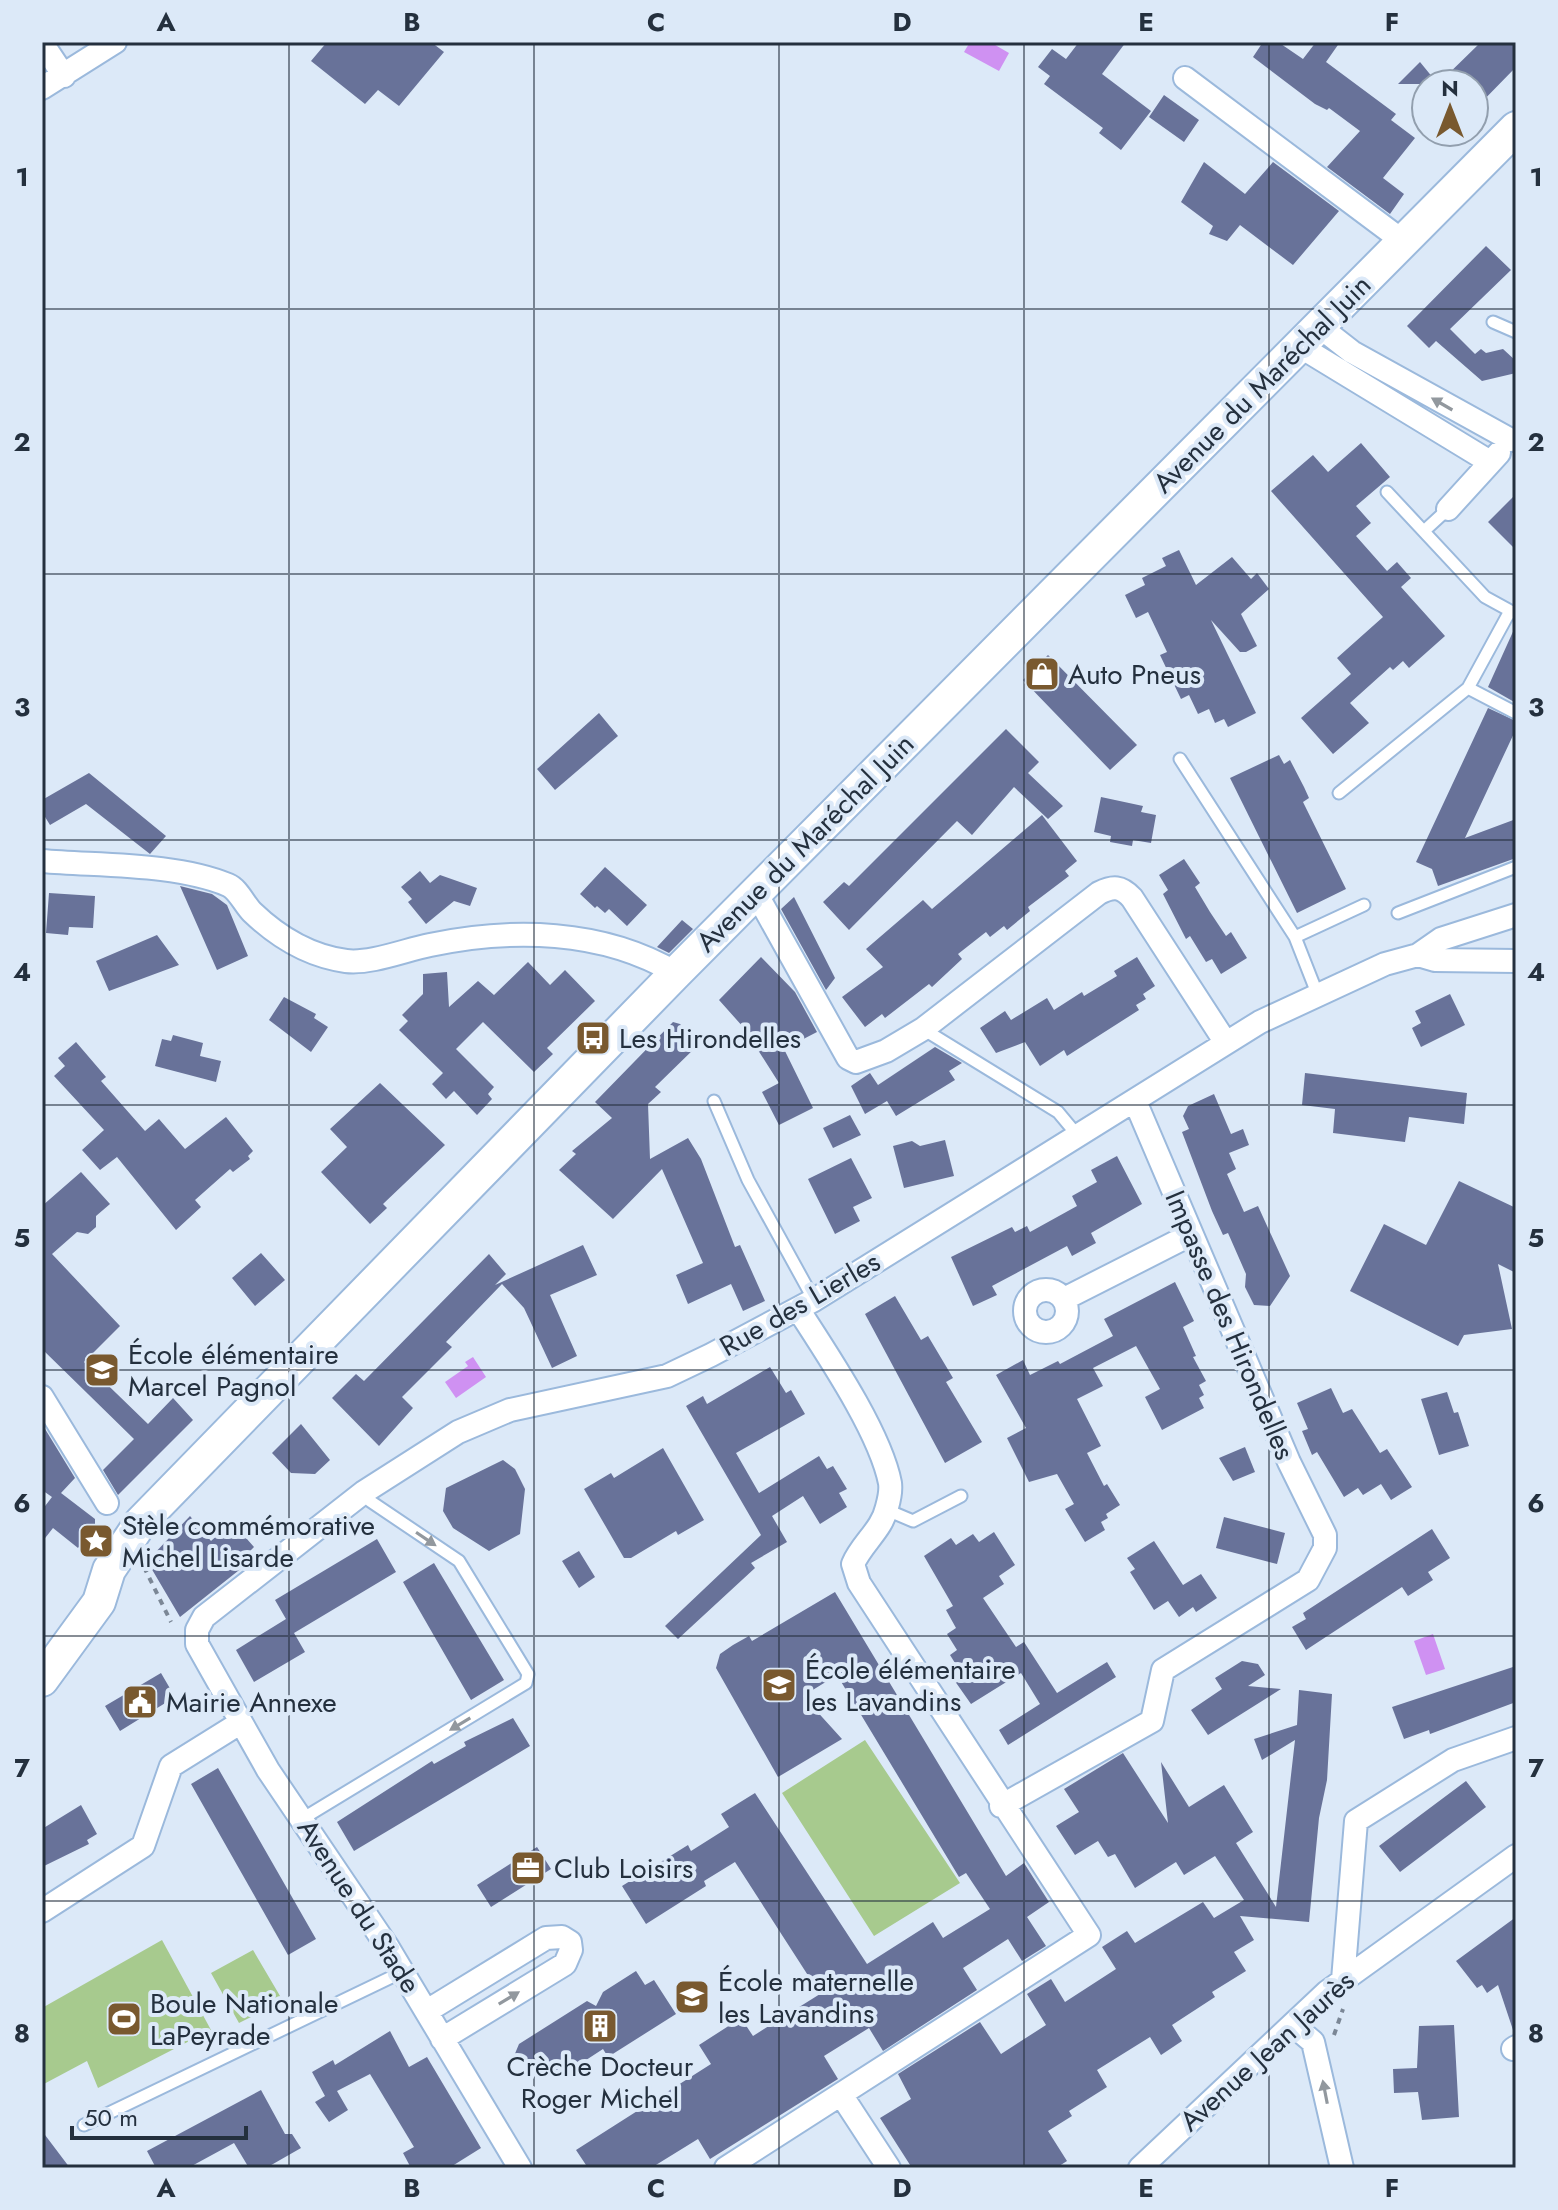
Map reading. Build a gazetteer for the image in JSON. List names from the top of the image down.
{
  "streets": {
    "main road": ["Avenue du Maréchal Juin"],
    "street": [
      "Rue des Lierles",
      "Impasse des Hirondelles",
      "Avenue du Stade",
      "Avenue Jean Jaurès"
    ]
  },
  "crossings": [
    ["Rue des Lierles", "Impasse des Hirondelles"],
    ["Rue des Lierles", "Avenue du Stade"]
  ],
  "places": {
    "shop": ["Auto Pneus"],
    "bus stop": ["Les Hirondelles"],
    "school or university": ["École élémentaire Marcel Pagnol", "École élémentaire les Lavandins", "École maternelle les Lavandins"],
    "place": ["Stèle commémorative Michel Lisarde"],
    "public building": ["Mairie Annexe"],
    "office": ["Club Loisirs"],
    "sports": ["Boule Nationale LaPeyrade"],
    "building": ["Crèche Docteur Roger Michel"]
  },
  "scale_bar": "50 m",
  "north": "top",
  "grid": {
    "columns": [
      "A",
      "B",
      "C",
      "D",
      "E",
      "F"
    ],
    "rows": [
      "1",
      "2",
      "3",
      "4",
      "5",
      "6",
      "7",
      "8"
    ]
  }
}
